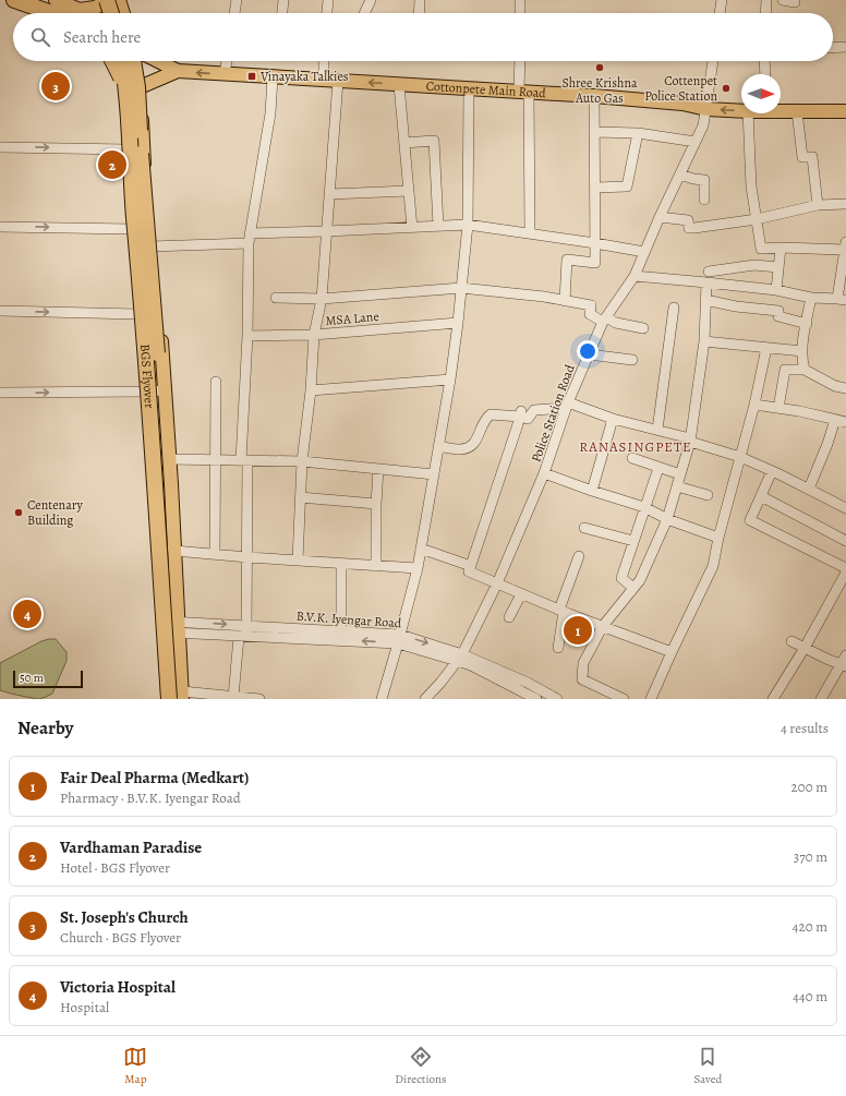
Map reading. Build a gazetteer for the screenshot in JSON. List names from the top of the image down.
{
  "streets": {
    "highway": ["BGS Flyover"],
    "main road": ["Cottonpete Main Road"],
    "street": ["MSA Lane", "Police Station Road", "B.V.K. Iyengar Road"]
  },
  "crossings": [
    ["Cottonpete Main Road", "BGS Flyover"],
    ["Cottonpete Main Road", "Police Station Road"],
    ["Police Station Road", "B.V.K. Iyengar Road"]
  ],
  "districts": ["RANASINGPETE"],
  "places": {
    "other": ["Shree Krishna Auto Gas", "Cottenpet Police Station", "Centenary Building"],
    "transit": ["Vinayaka Talkies"]
  },
  "scale_bar": "50 m",
  "north": "right",
  "page": {
    "search": "Search here",
    "pins": [
      "3",
      "2",
      "4",
      "1"
    ],
    "scale": "50 m",
    "heading": ["Nearby", "4 results"],
    "list": [
      {
        "mark": "1",
        "name": "Fair Deal Pharma (Medkart)",
        "note": "Pharmacy · B.V.K. Iyengar Road",
        "value": "200 m"
      },
      {
        "mark": "2",
        "name": "Vardhaman Paradise",
        "note": "Hotel · BGS Flyover",
        "value": "370 m"
      },
      {
        "mark": "3",
        "name": "St. Joseph's Church",
        "note": "Church · BGS Flyover",
        "value": "420 m"
      },
      {
        "mark": "4",
        "name": "Victoria Hospital",
        "note": "Hospital",
        "value": "440 m"
      }
    ],
    "nav": ["Map", "Directions", "Saved"]
  }
}
